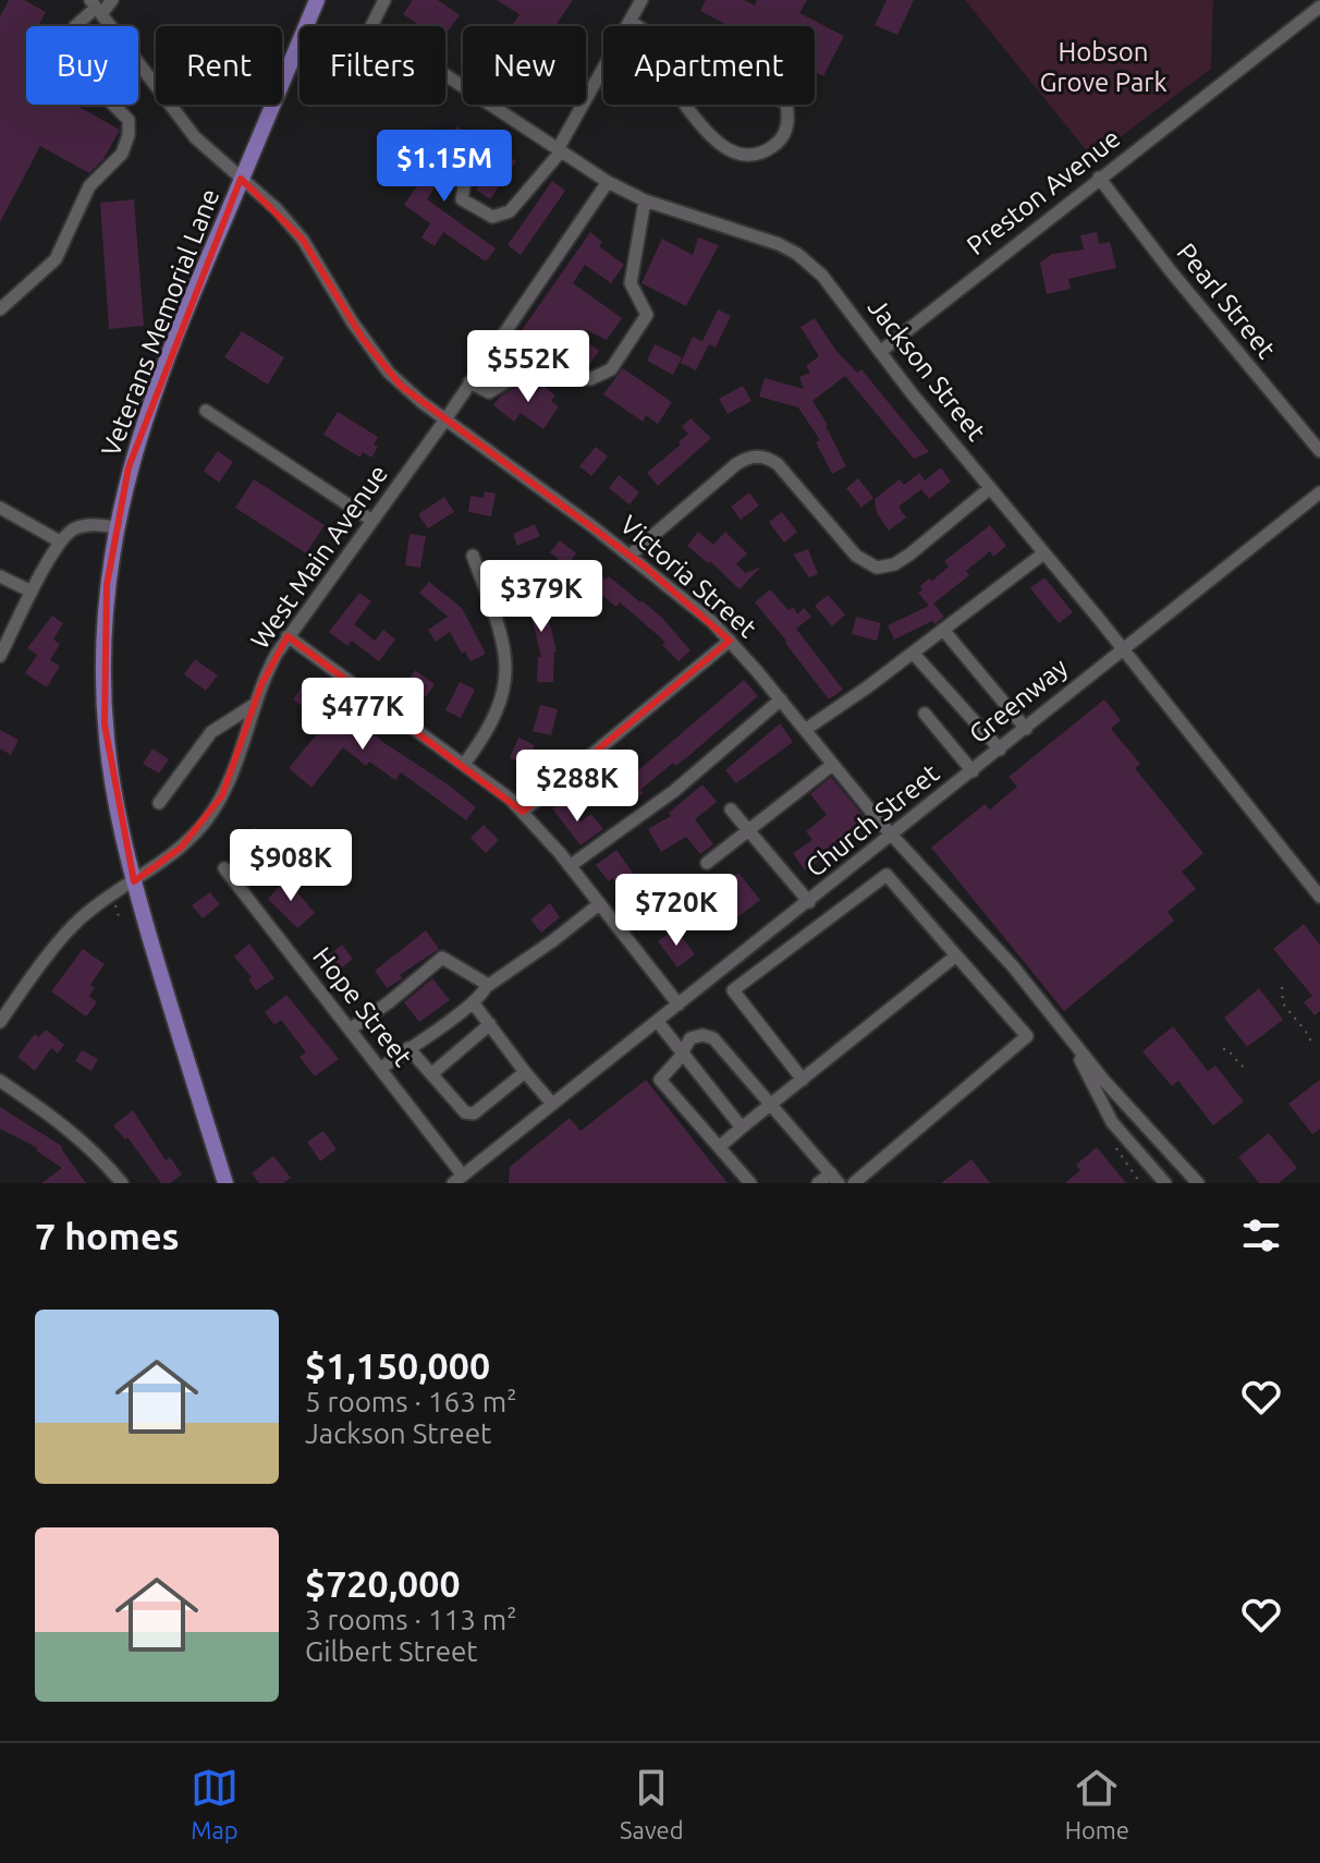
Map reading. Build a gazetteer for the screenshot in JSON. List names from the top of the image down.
{
  "streets": {
    "main road": ["Veterans Memorial Lane"],
    "street": [
      "Preston Avenue",
      "Pearl Street",
      "Jackson Street",
      "West Main Avenue",
      "Victoria Street",
      "Church Street",
      "Hope Street"
    ]
  },
  "crossings": [
    ["Preston Avenue", "Pearl Street"],
    ["Preston Avenue", "Jackson Street"],
    ["Veterans Memorial Lane", "West Main Avenue"],
    ["Veterans Memorial Lane", "Victoria Street"],
    ["Jackson Street", "West Main Avenue"],
    ["Jackson Street", "Church Street"],
    ["West Main Avenue", "Victoria Street"],
    ["Victoria Street", "Church Street"],
    ["Church Street", "Hope Street"]
  ],
  "parks": ["Hobson Grove Park"],
  "page": {
    "chip": [
      "Buy",
      "Rent",
      "Filters",
      "New",
      "Apartment"
    ],
    "price": [
      "$1.15M",
      "$552K",
      "$379K",
      "$477K",
      "$288K",
      "$908K",
      "$720K"
    ],
    "heading": "7 homes",
    "list": [
      {
        "name": "$1,150,000",
        "note": "5 rooms · 163 m² · Jackson Street"
      },
      {
        "name": "$720,000",
        "note": "3 rooms · 113 m² · Gilbert Street"
      }
    ],
    "tabs": ["Map", "Saved", "Home"]
  }
}
